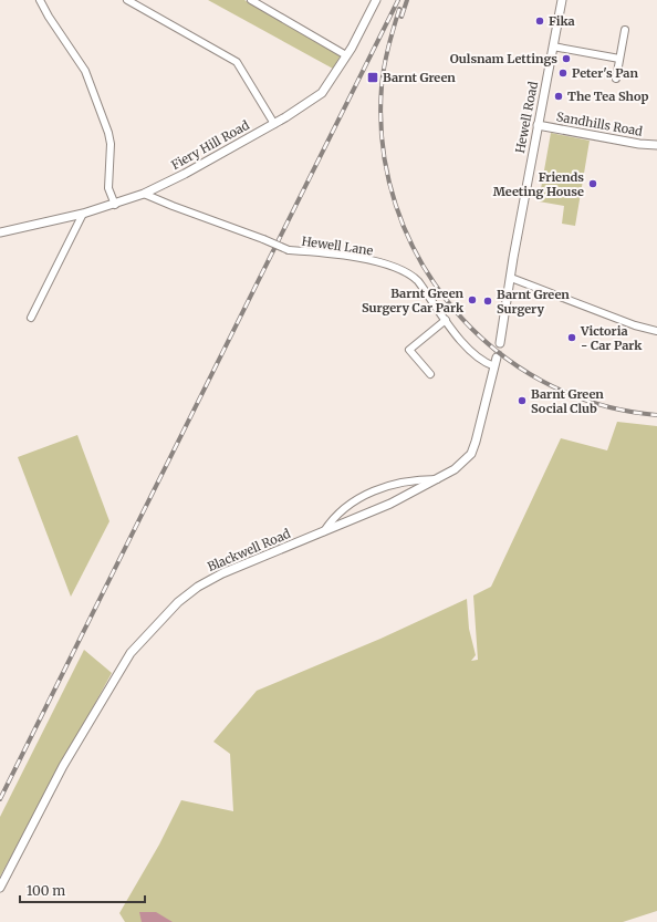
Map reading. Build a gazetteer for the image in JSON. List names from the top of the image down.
{
  "streets": {
    "street": [
      "Hewell Road",
      "Sandhills Road",
      "Fiery Hill Road",
      "Hewell Lane",
      "Blackwell Road"
    ]
  },
  "crossings": [
    ["Hewell Road", "Sandhills Road"],
    ["Fiery Hill Road", "Hewell Lane"],
    ["Hewell Lane", "Blackwell Road"]
  ],
  "places": {
    "other": [
      "Fika",
      "Oulsnam Lettings",
      "Peter's Pan",
      "The Tea Shop",
      "Friends Meeting House",
      "Barnt Green Surgery Car Park",
      "Barnt Green Surgery",
      "Victoria - Car Park",
      "Barnt Green Social Club"
    ],
    "transit": ["Barnt Green"]
  },
  "scale_bar": "100 m"
}
